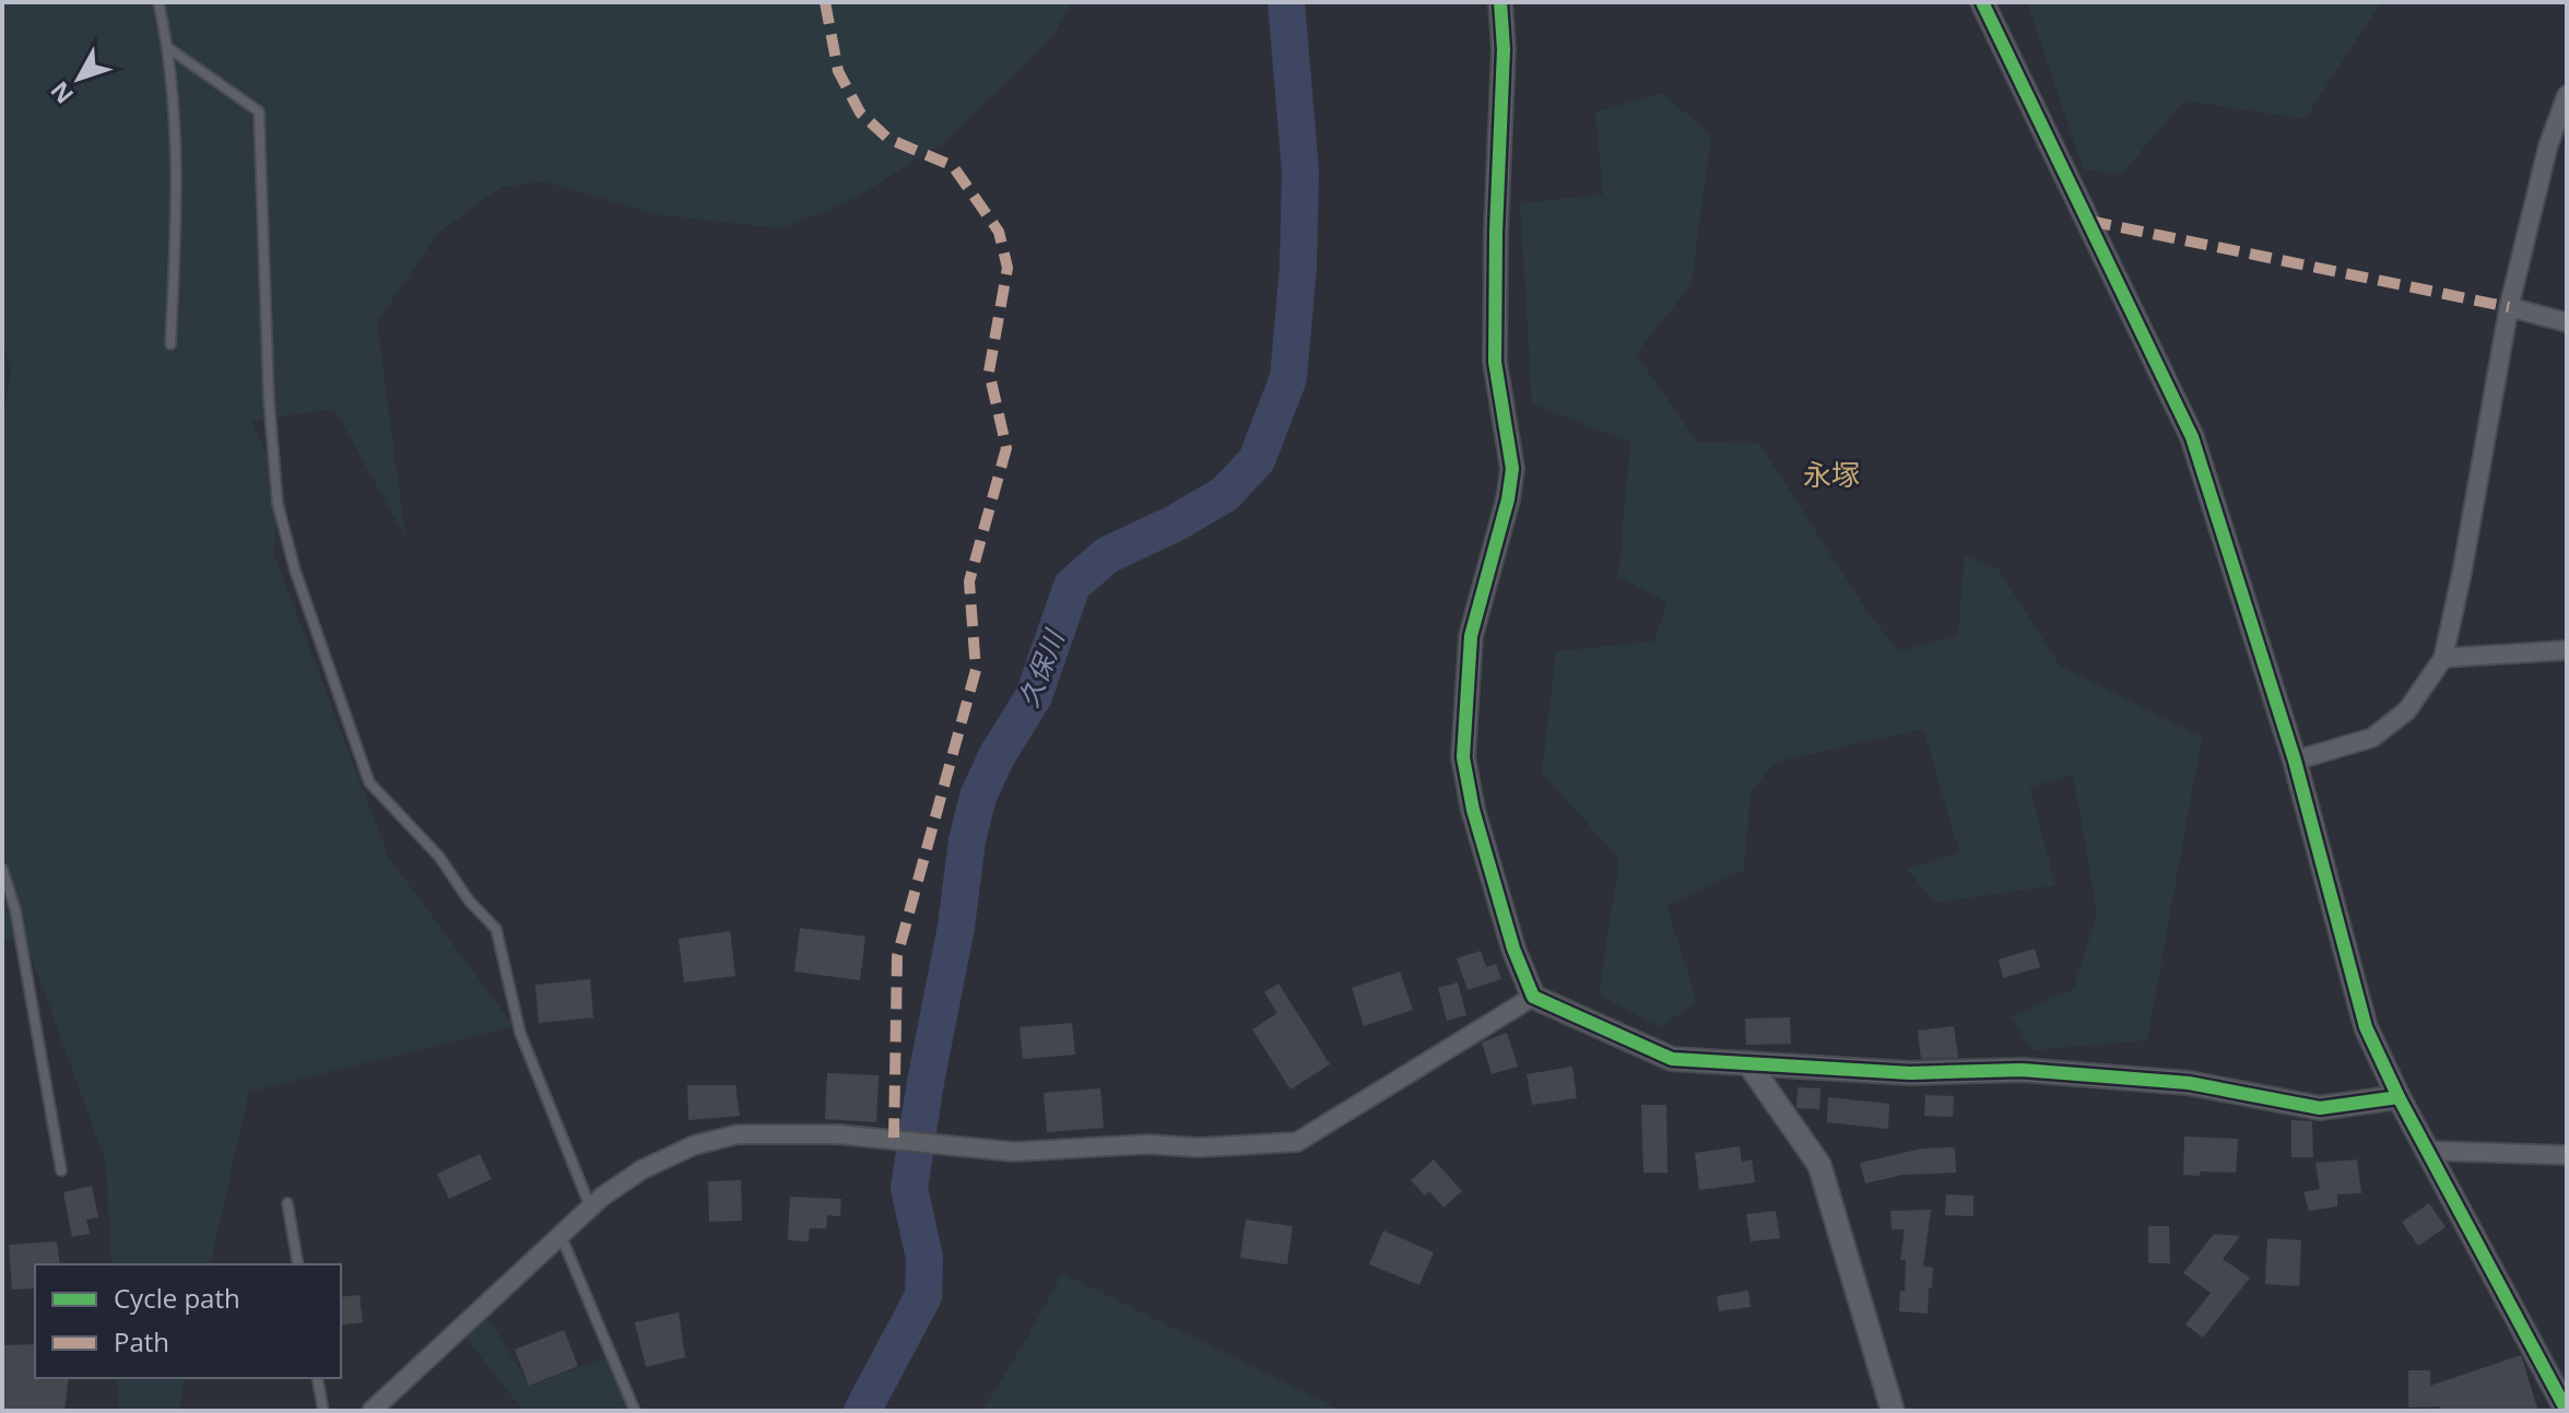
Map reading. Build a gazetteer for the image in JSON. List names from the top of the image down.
{
  "districts": ["永塚"],
  "water": ["久保川"],
  "legend": ["Cycle path", "Path"],
  "north": "bottom left"
}
